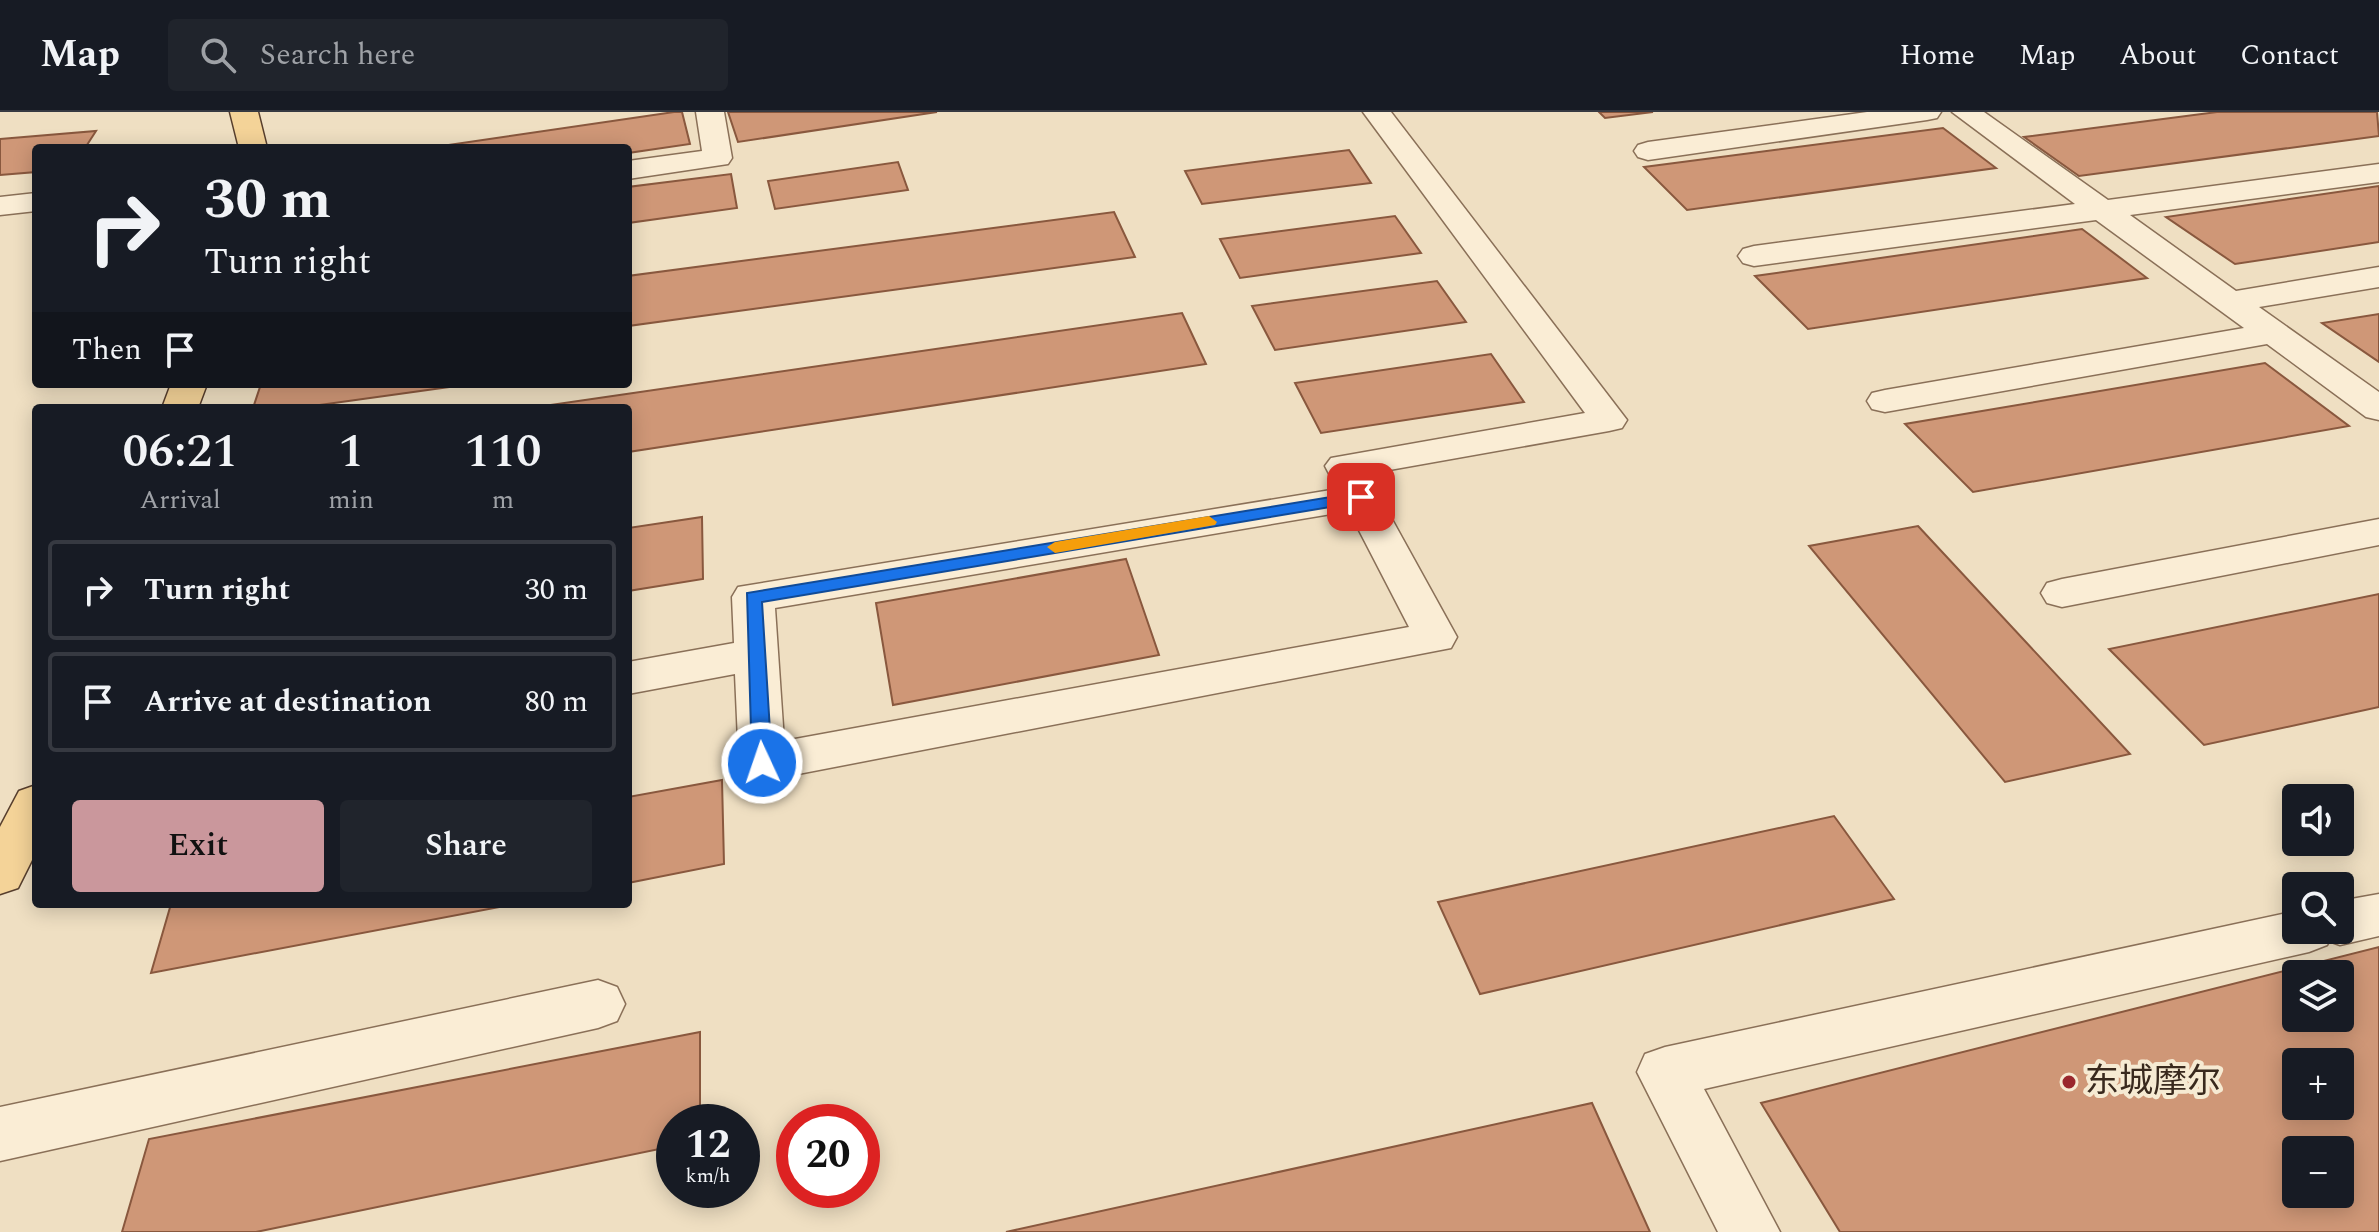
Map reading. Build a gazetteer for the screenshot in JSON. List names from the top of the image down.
{
  "places": ["东城摩尔"],
  "page": {
    "header": "Map",
    "search": "Search here",
    "nav": [
      "Home",
      "Map",
      "About",
      "Contact"
    ],
    "turn": ["30 m", "Turn right"],
    "then": "Then",
    "eta": [
      "06:21",
      "Arrival",
      "1",
      "min",
      "110",
      "m"
    ],
    "list": [
      {
        "name": "Turn right",
        "value": "30 m"
      },
      {
        "name": "Arrive at destination",
        "value": "80 m"
      }
    ],
    "map_buttons": ["+", "−"],
    "buttons": ["Exit", "Share"],
    "speed": "12 km/h",
    "limit": "20"
  }
}
